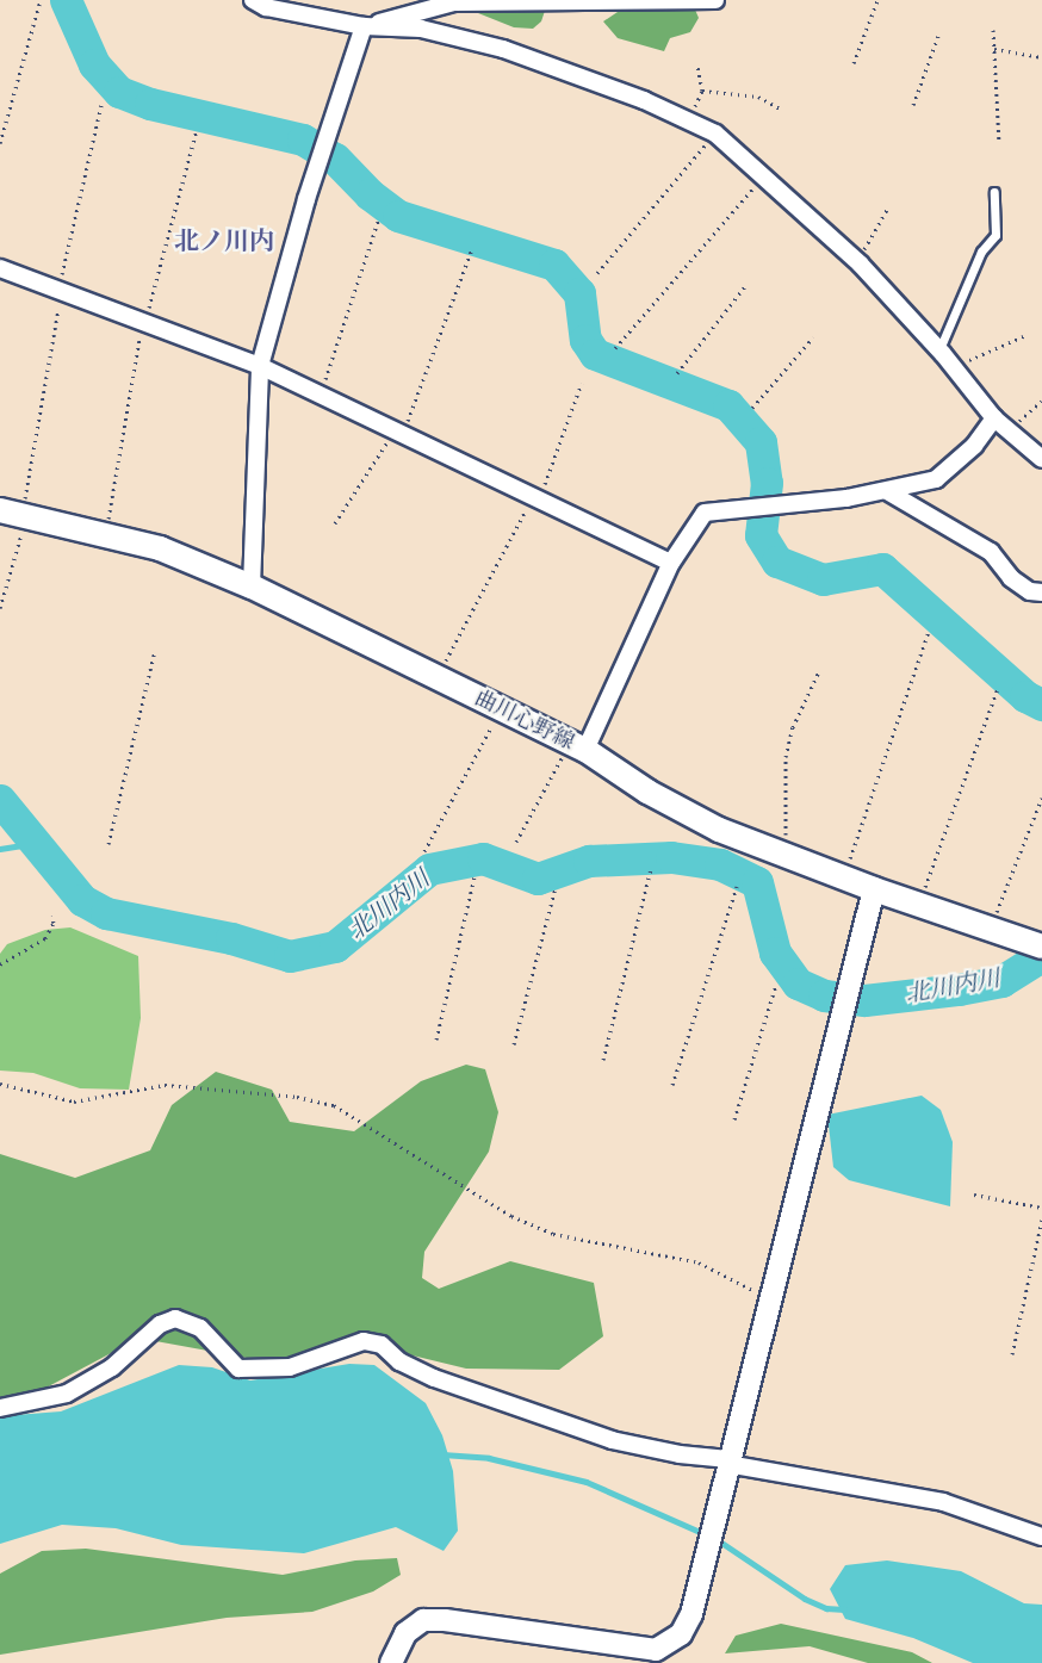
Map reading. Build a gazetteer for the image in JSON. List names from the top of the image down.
{
  "streets": {
    "main road": ["曲川心野線"]
  },
  "districts": ["北ノ川内"],
  "water": ["北川内川"]
}
